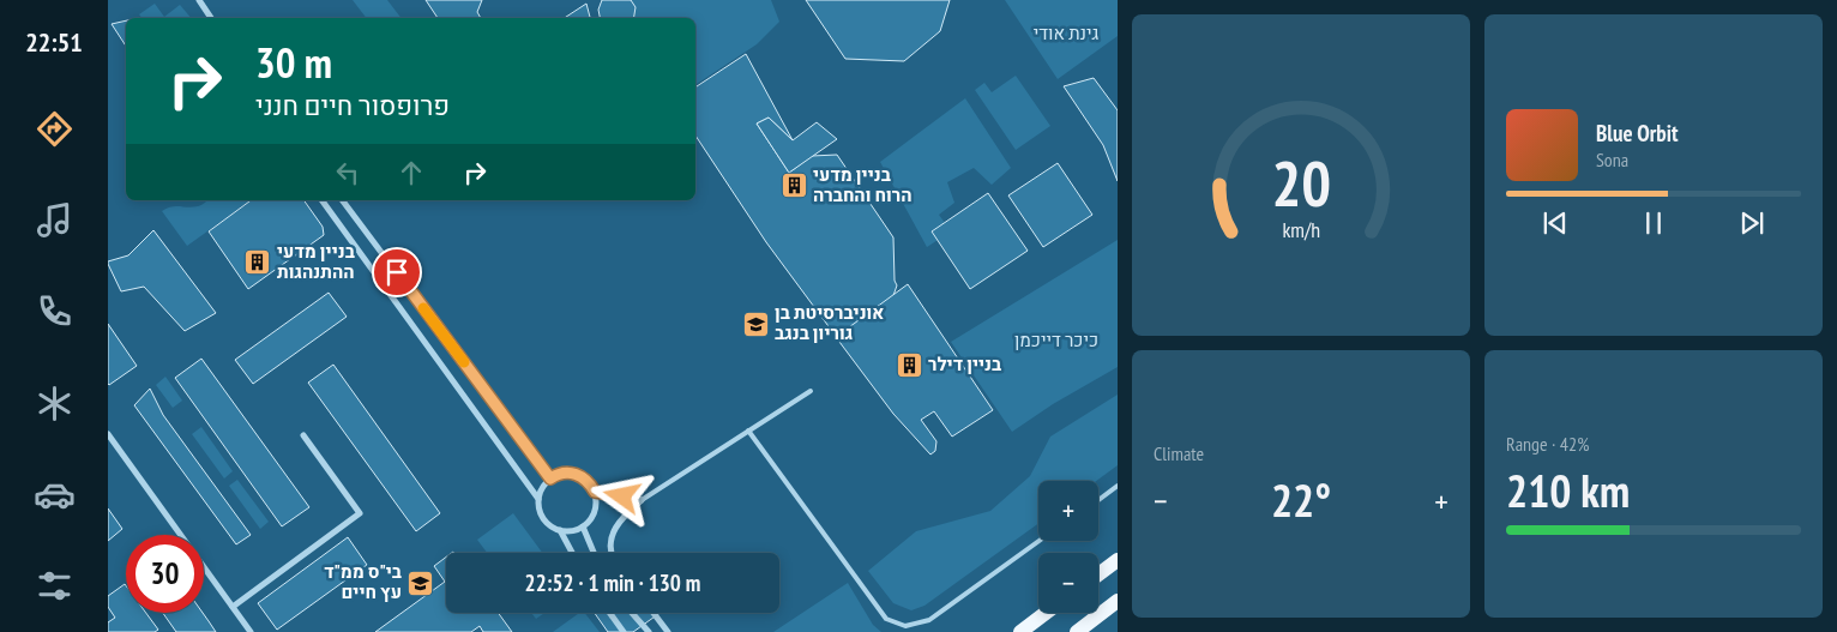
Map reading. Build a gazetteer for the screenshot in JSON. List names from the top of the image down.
{
  "parks": ["גינת אודי", "כיכר דייכמן"],
  "places": {
    "building": ["בניין מדעי הרוח והחברה", "בניין מדעי ההתנהגות", "בניין דילר"],
    "school or university": ["אוניברסיטת בן גוריון בנגב", "בי\"ס ממ\"ד עץ חיים"]
  },
  "page": {
    "tabs": "22:51",
    "turn": ["30 m", "פרופסור חיים חנני"],
    "song": ["Blue Orbit", "Sona"],
    "tile": [
      "Climate",
      ["Range · 42%", "210 km"]
    ],
    "heat": ["−", "22°", "+"],
    "map_buttons": ["+", "−"],
    "limit": "30",
    "trip": "22:52 · 1 min · 130 m",
    "gauge": ["20", "km/h"]
  }
}
